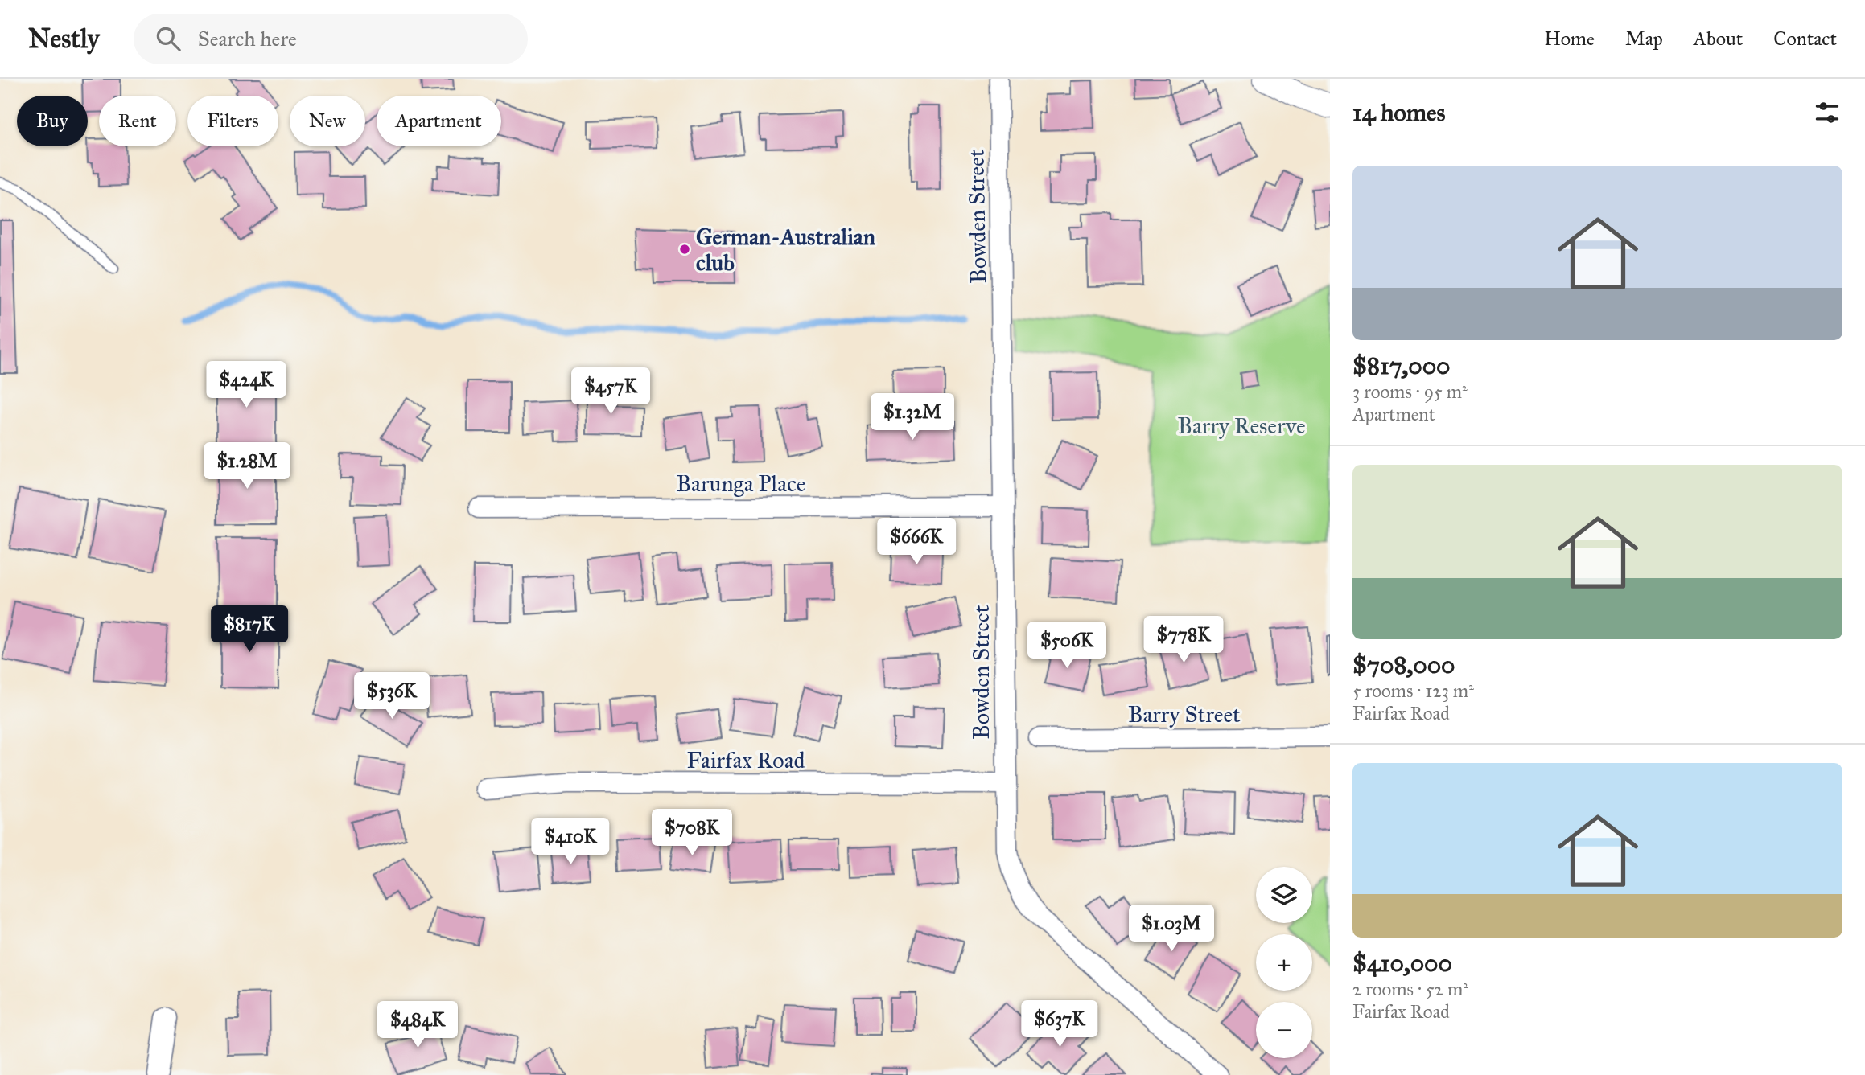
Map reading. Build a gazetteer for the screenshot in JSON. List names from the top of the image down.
{
  "streets": {
    "street": [
      "Bowden Street",
      "Barunga Place",
      "Barry Street",
      "Fairfax Road"
    ]
  },
  "crossings": [
    ["Bowden Street", "Barunga Place"],
    ["Bowden Street", "Fairfax Road"]
  ],
  "parks": ["Barry Reserve"],
  "places": ["German-Australian club"],
  "page": {
    "header": "Nestly",
    "search": "Search here",
    "nav": [
      "Home",
      "Map",
      "About",
      "Contact"
    ],
    "heading": "14 homes",
    "chip": [
      "Buy",
      "Rent",
      "Filters",
      "New",
      "Apartment"
    ],
    "list": [
      {
        "name": "$817,000",
        "note": "3 rooms · 95 m² · Apartment"
      },
      {
        "name": "$708,000",
        "note": "5 rooms · 123 m² · Fairfax Road"
      },
      {
        "name": "$410,000",
        "note": "2 rooms · 52 m² · Fairfax Road"
      }
    ],
    "price": [
      "$424K",
      "$457K",
      "$1.32M",
      "$1.28M",
      "$666K",
      "$817K",
      "$778K",
      "$506K",
      "$536K",
      "$708K",
      "$410K",
      "$1.03M",
      "$637K",
      "$484K"
    ],
    "map_buttons": ["+", "−"]
  }
}
